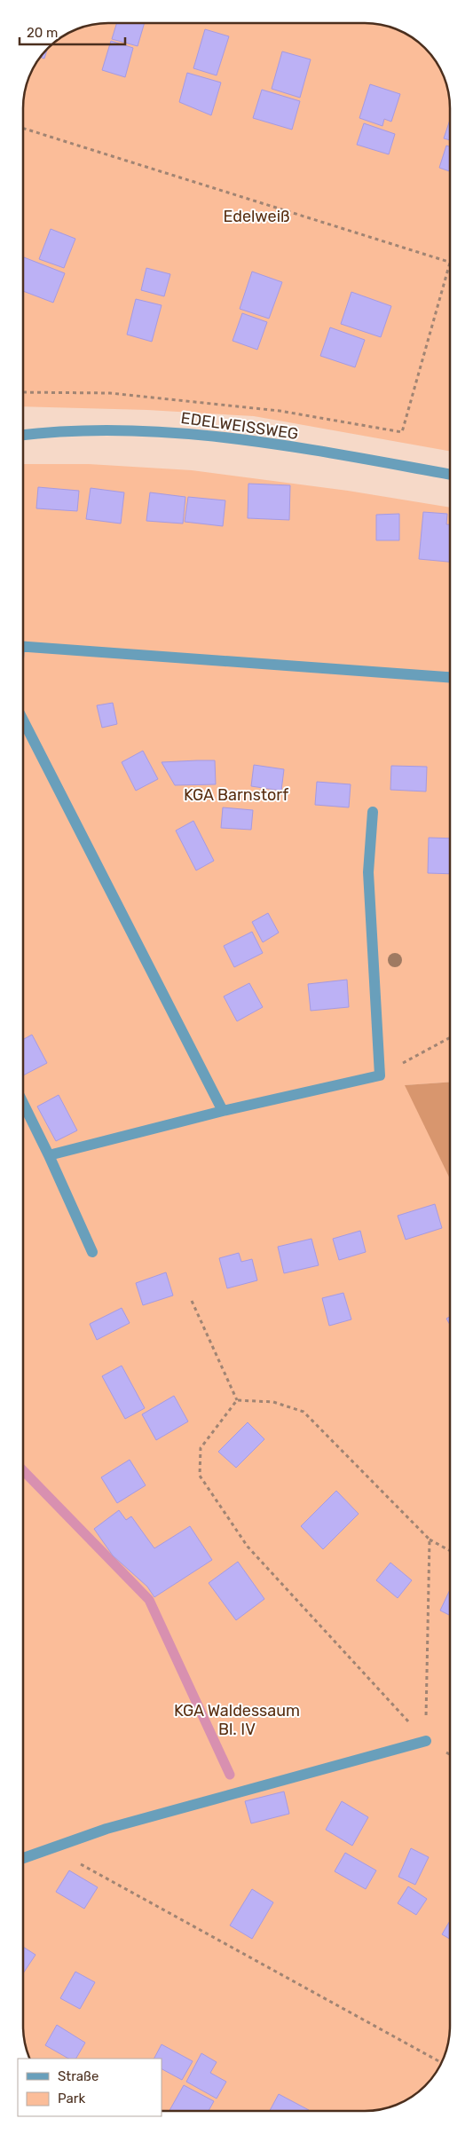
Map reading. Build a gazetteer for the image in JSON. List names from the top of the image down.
{
  "streets": {
    "street": ["EDELWEISSWEG"]
  },
  "parks": ["Edelweiß", "KGA Barnstorf", "KGA Waldessaum Bl. IV"],
  "legend": ["Straße", "Park"],
  "scale_bar": "20 m"
}
